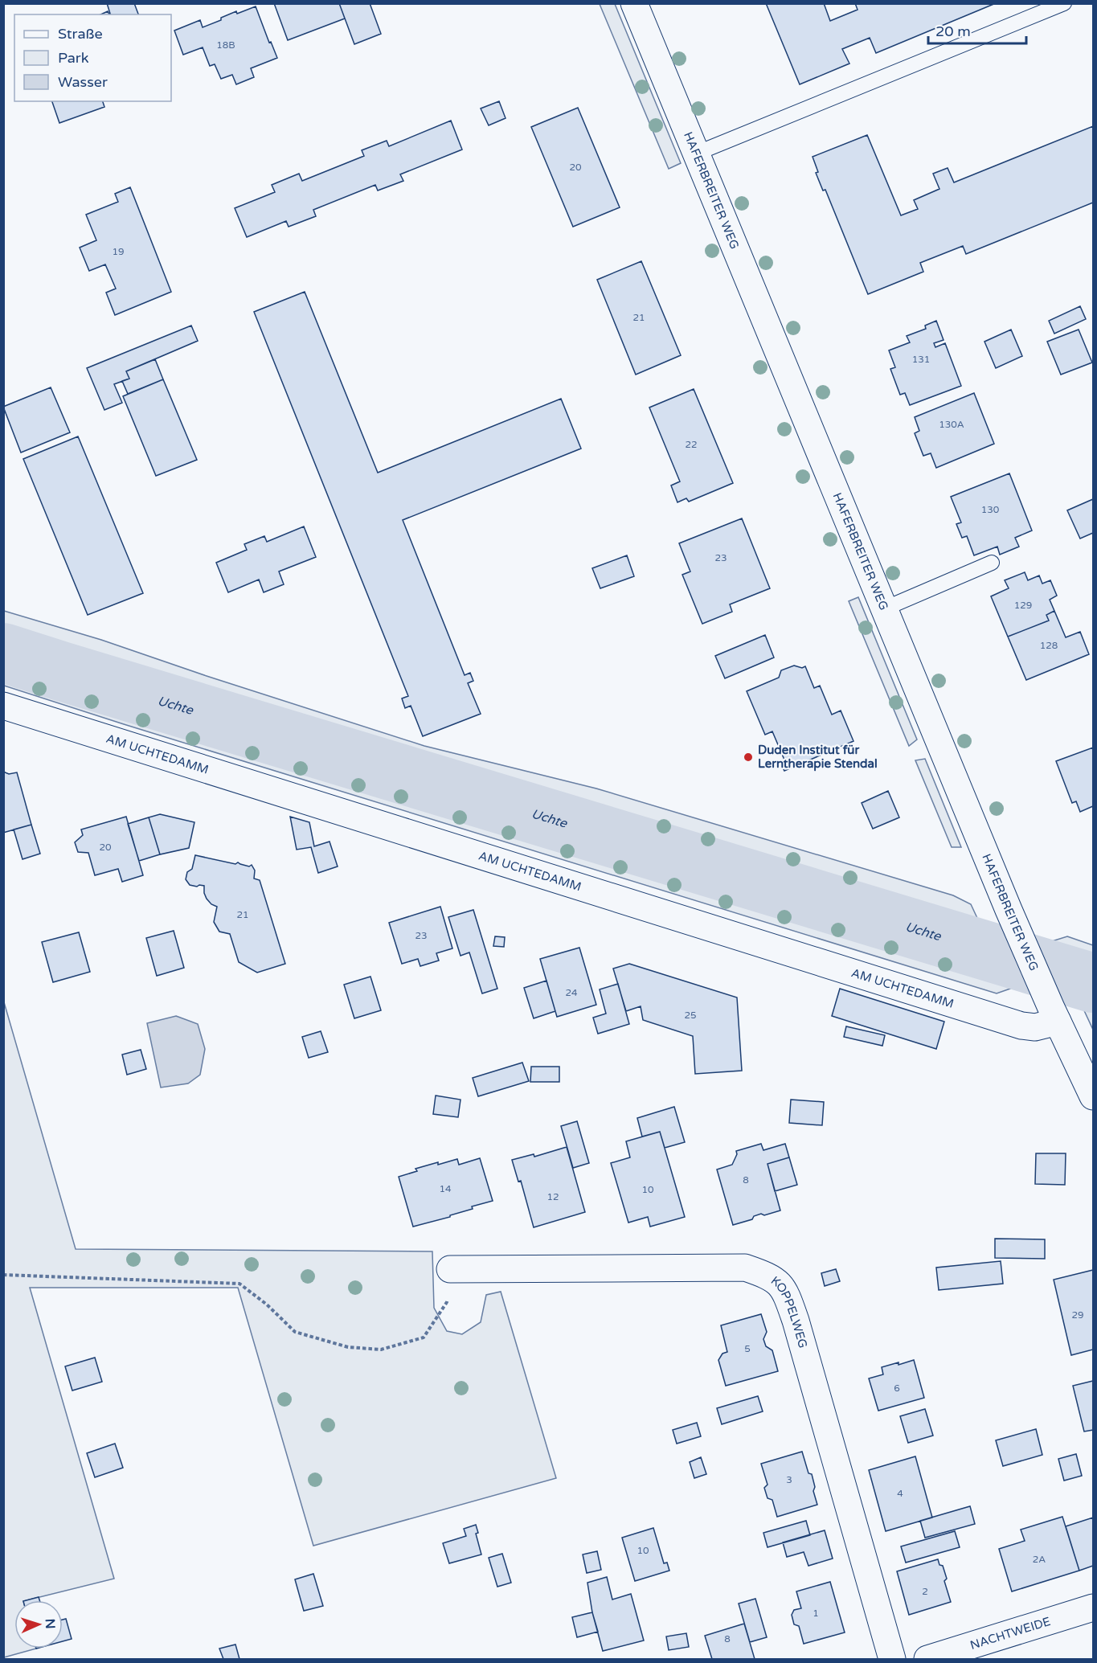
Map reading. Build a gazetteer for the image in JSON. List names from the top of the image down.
{
  "streets": {
    "street": [
      "HAFERBREITER WEG",
      "AM UCHTEDAMM",
      "KOPPELWEG",
      "NACHTWEIDE"
    ]
  },
  "crossings": [
    ["HAFERBREITER WEG", "AM UCHTEDAMM"]
  ],
  "water": ["Uchte"],
  "places": ["Duden Institut für Lerntherapie Stendal"],
  "house_numbers": [
    "18B",
    "20",
    "19",
    "21",
    "131",
    "130A",
    "22",
    "130",
    "23",
    "129",
    "128",
    "20",
    "21",
    "23",
    "24",
    "25",
    "8",
    "14",
    "10",
    "12",
    "29",
    "5",
    "6",
    "3",
    "4",
    "10",
    "2A",
    "2",
    "1",
    "8"
  ],
  "legend": ["Straße", "Park", "Wasser"],
  "scale_bar": "20 m",
  "north": "right"
}
